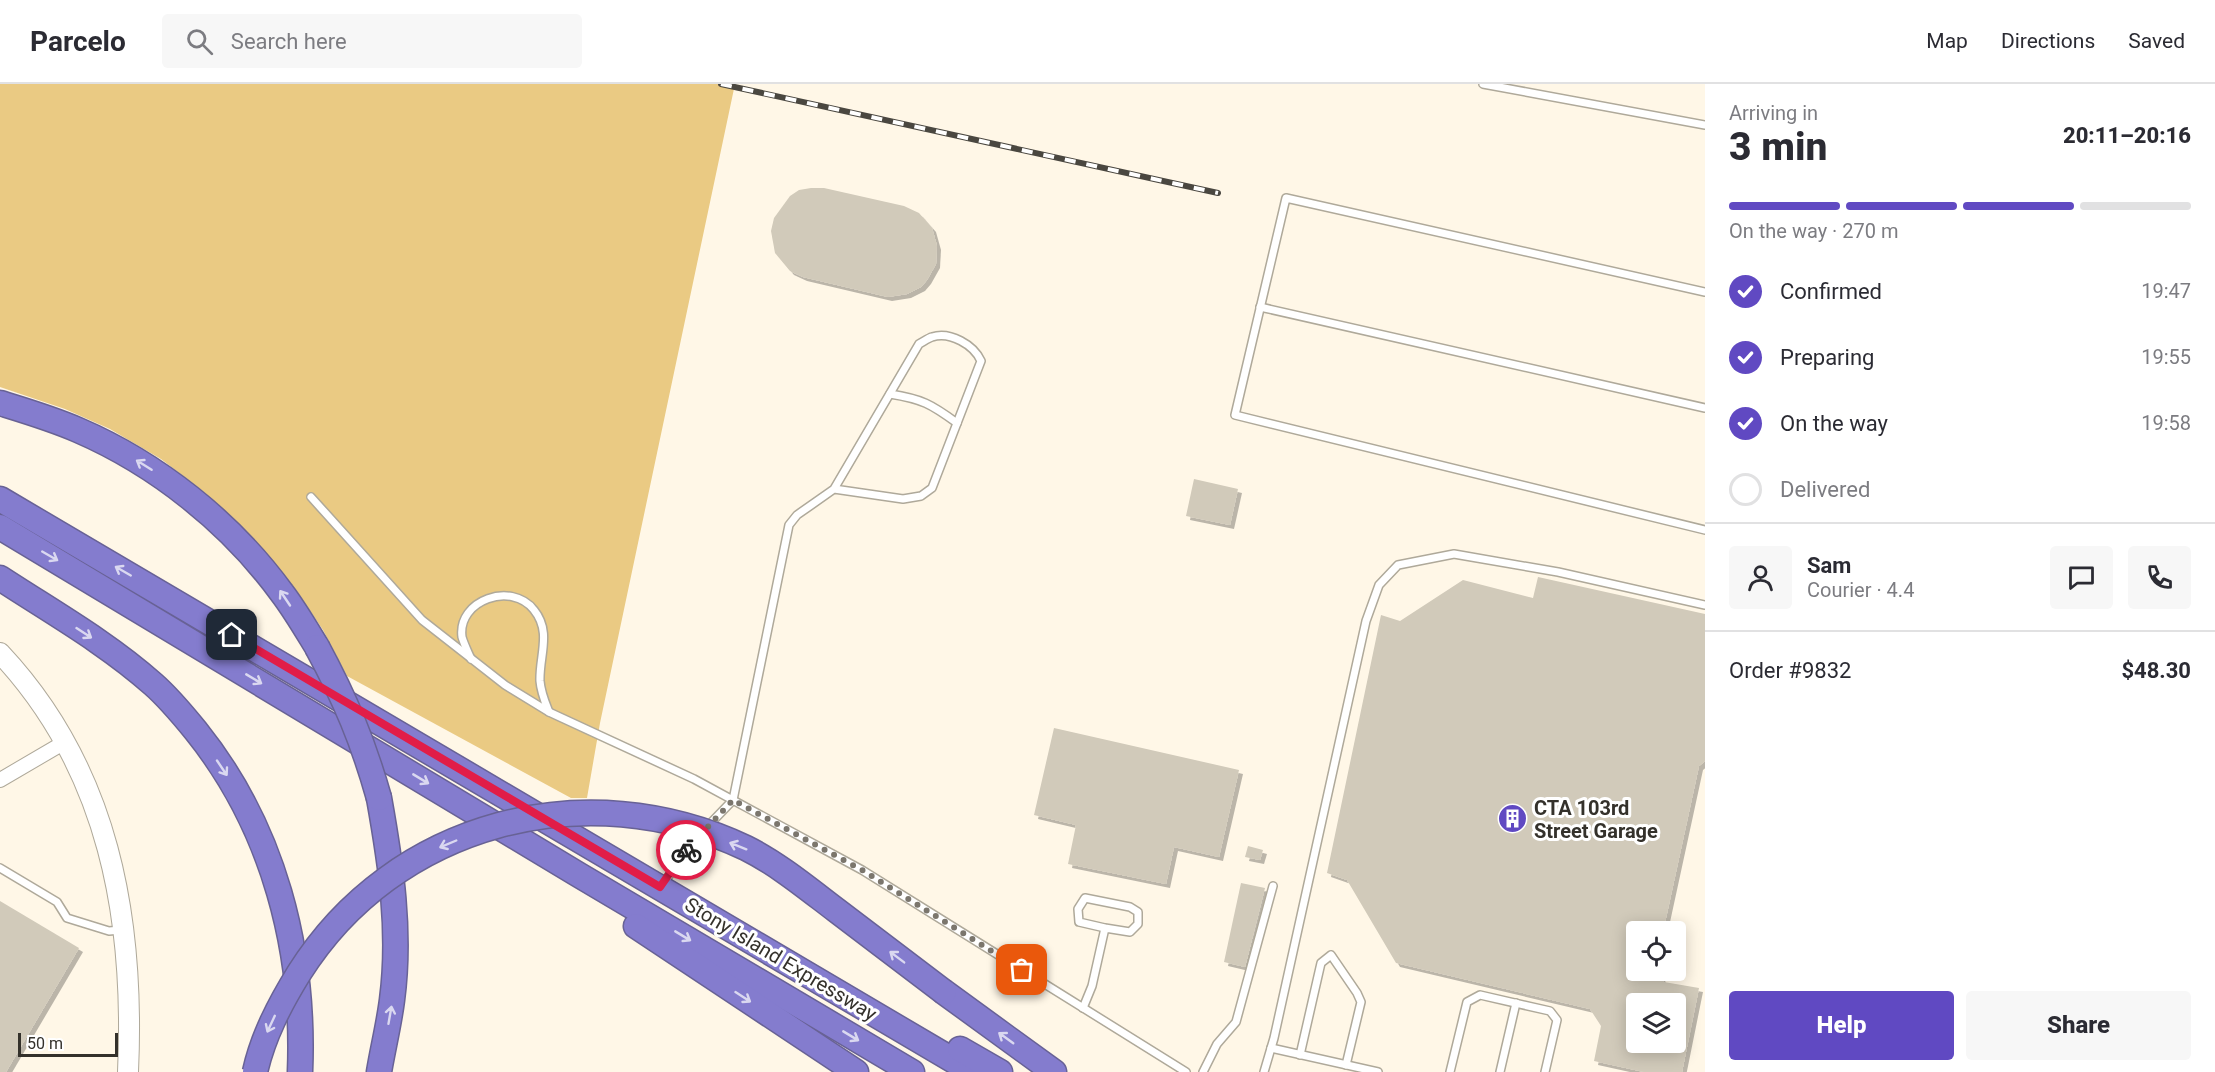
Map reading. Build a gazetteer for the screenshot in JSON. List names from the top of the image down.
{
  "streets": {
    "highway": ["Stony Island Expressway"]
  },
  "places": {
    "building": ["CTA 103rd Street Garage"]
  },
  "scale_bar": "50 m",
  "page": {
    "header": "Parcelo",
    "search": "Search here",
    "nav": ["Map", "Directions", "Saved"],
    "heading": ["3 min", "Arriving in", "20:11–20:16"],
    "panel": [
      "Sam",
      "Courier · 4.4",
      "Order #9832",
      "$48.30"
    ],
    "bar": "On the way · 270 m",
    "list": [
      ["Confirmed", "19:47"],
      ["Preparing", "19:55"],
      ["On the way", "19:58"],
      "Delivered"
    ],
    "buttons": ["Help", "Share"],
    "scale": "50 m"
  }
}
